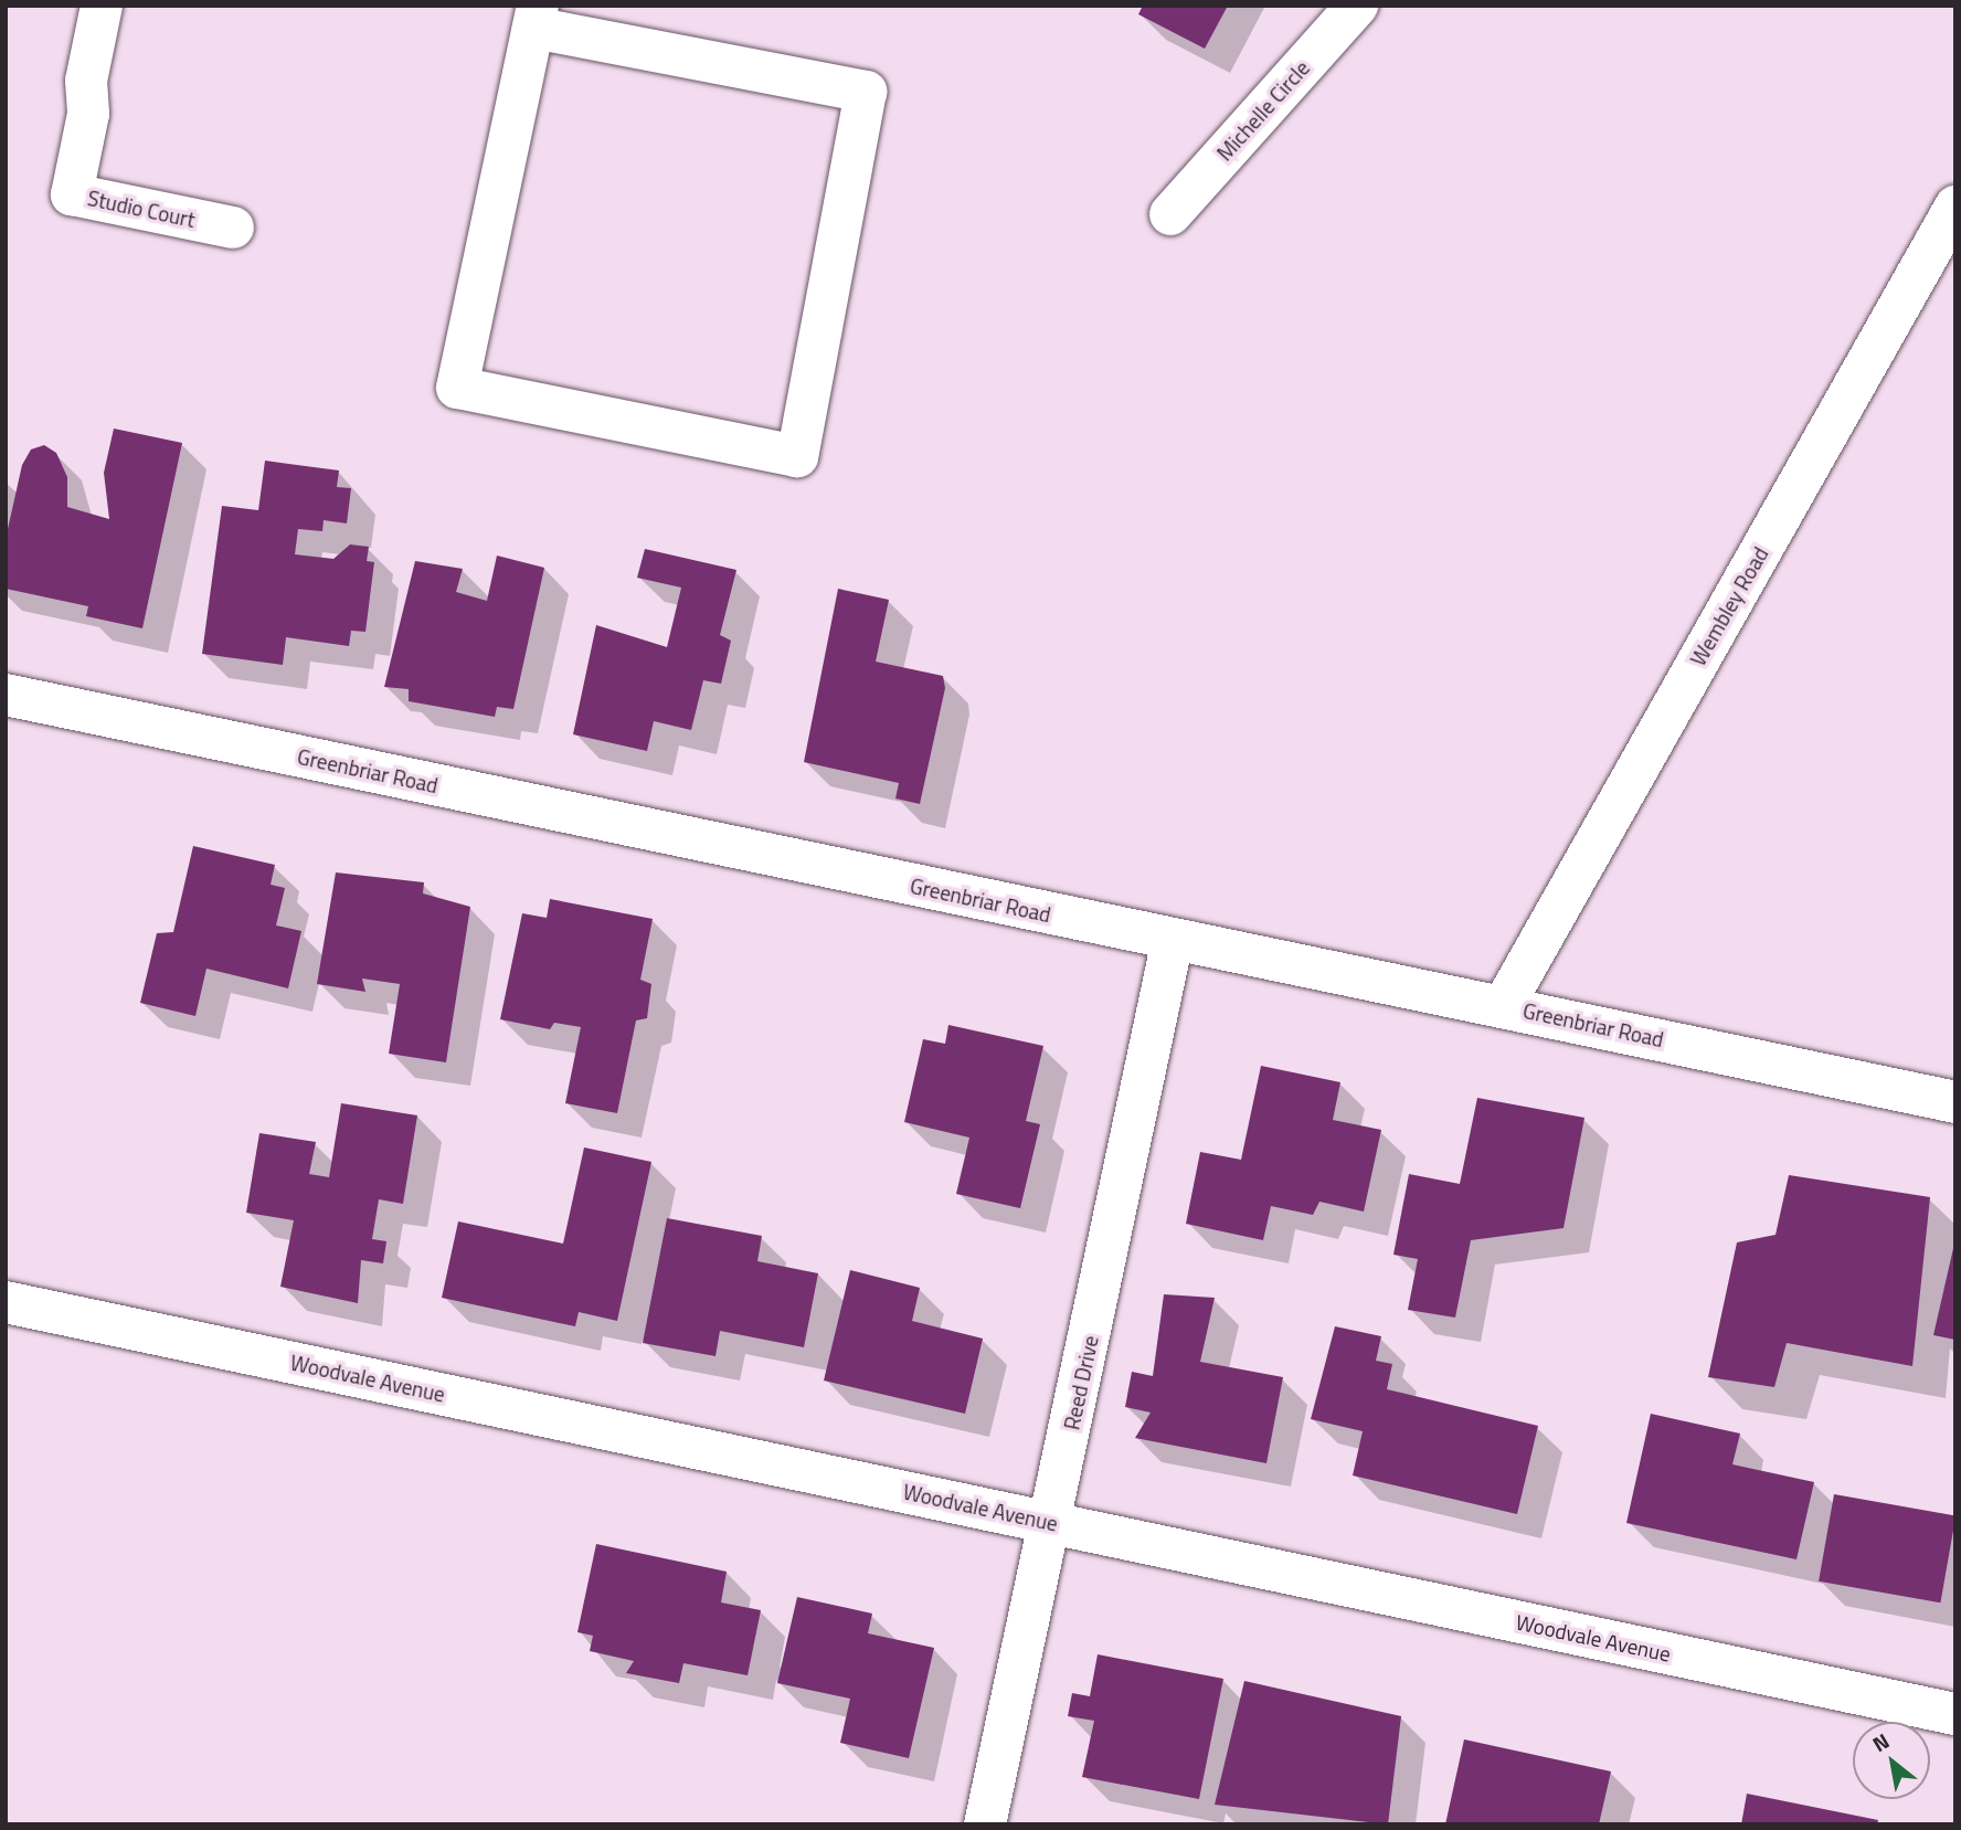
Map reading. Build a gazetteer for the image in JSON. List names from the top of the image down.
{
  "streets": {
    "street": [
      "Michelle Circle",
      "Studio Court",
      "Wembley Road",
      "Greenbriar Road",
      "Woodvale Avenue",
      "Reed Drive"
    ]
  },
  "crossings": [
    ["Wembley Road", "Greenbriar Road"],
    ["Greenbriar Road", "Reed Drive"],
    ["Woodvale Avenue", "Reed Drive"]
  ],
  "north": "top left"
}
